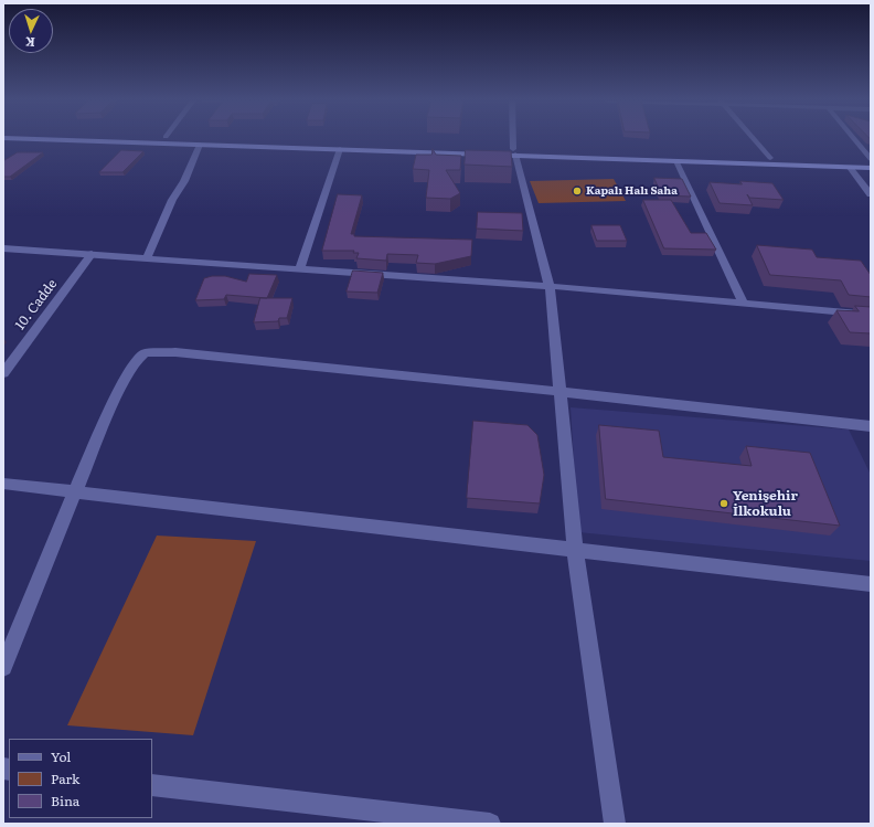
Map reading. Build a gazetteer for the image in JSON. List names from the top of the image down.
{
  "streets": {
    "street": ["10. Cadde"]
  },
  "places": ["Kapalı Halı Saha", "Yenişehir İlkokulu"],
  "legend": ["Yol", "Park", "Bina"],
  "north": "bottom"
}
